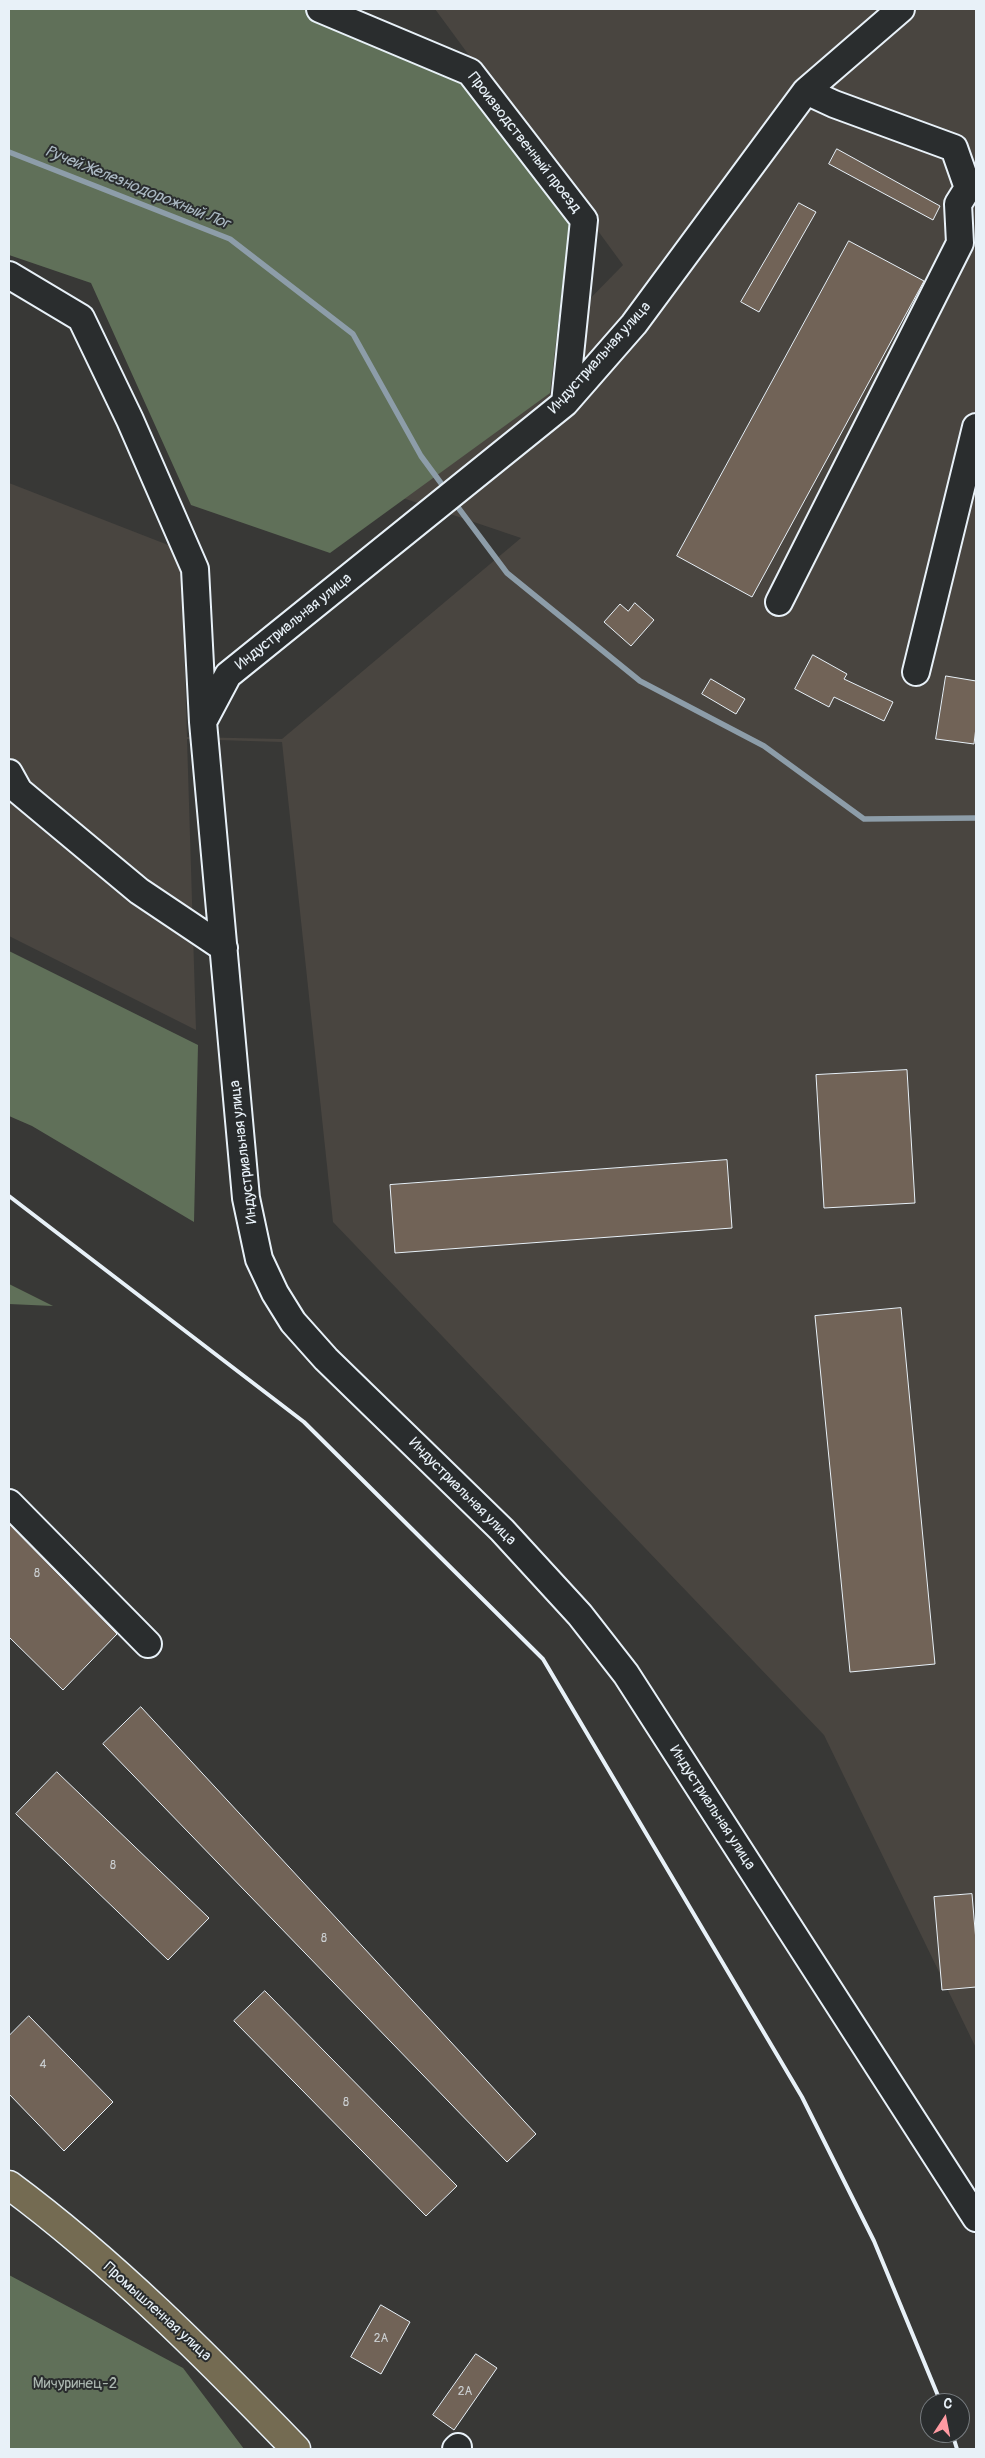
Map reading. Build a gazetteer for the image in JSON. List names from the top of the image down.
{
  "streets": {
    "main road": ["Промышленная улица"],
    "street": ["Производственный проезд", "Индустриальная улица"]
  },
  "crossings": [
    ["Производственный проезд", "Индустриальная улица"]
  ],
  "water": ["Ручей Железнодорожный Лог"],
  "parks": ["Мичуринец-2"],
  "house_numbers": [
    "8",
    "8",
    "8",
    "4",
    "8",
    "2А",
    "2А"
  ],
  "north": "top"
}
